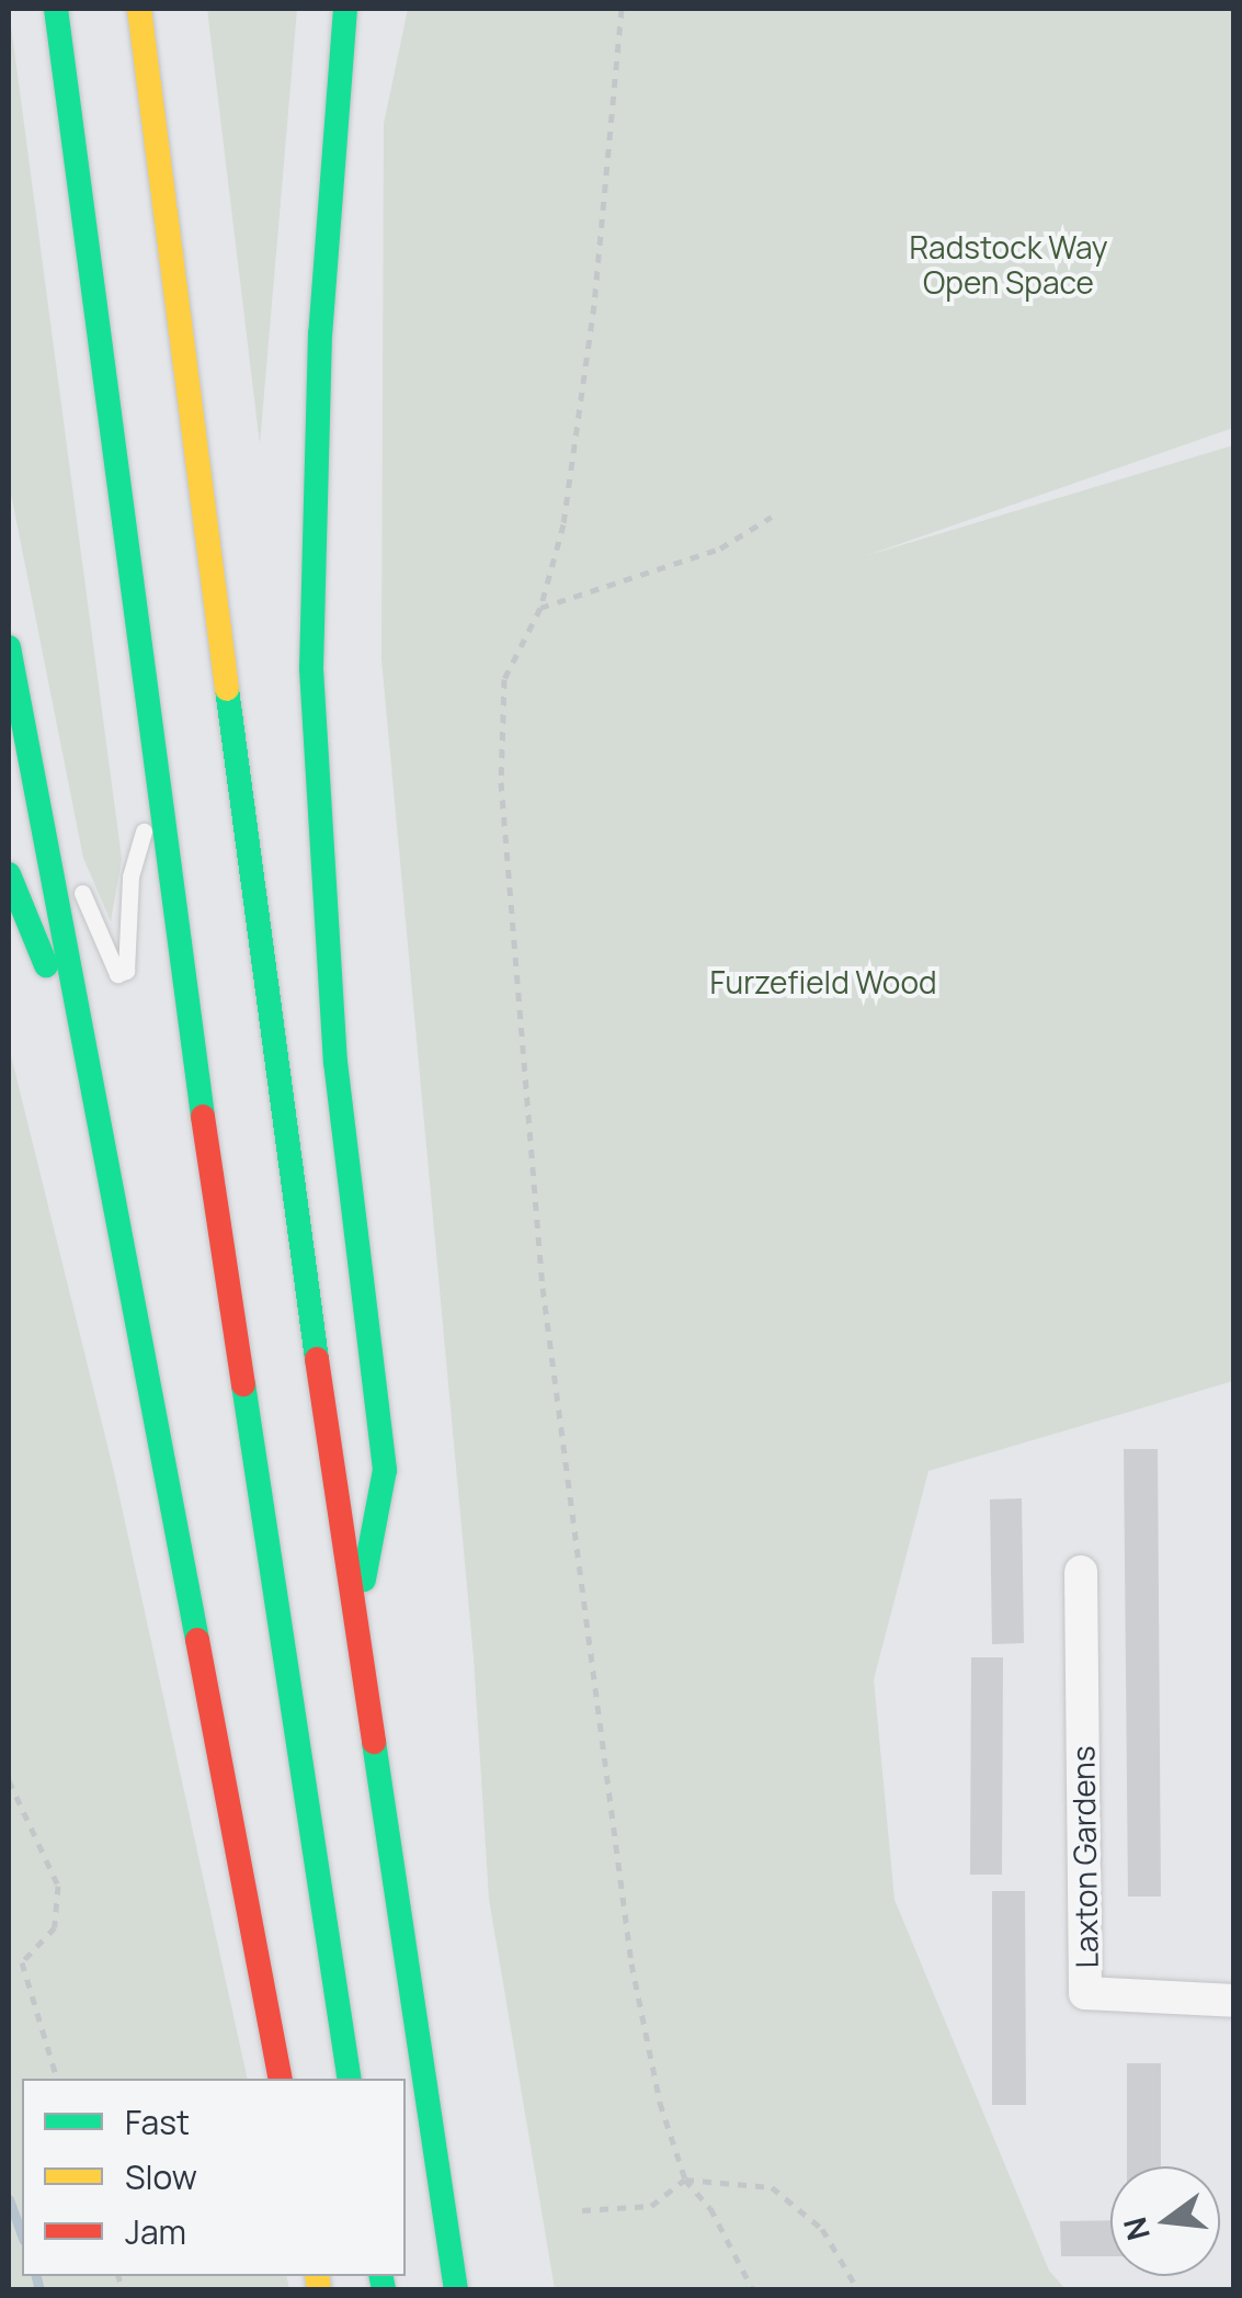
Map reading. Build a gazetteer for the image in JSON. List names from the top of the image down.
{
  "streets": {
    "street": ["Laxton Gardens"]
  },
  "parks": ["Radstock Way Open Space", "Furzefield Wood"],
  "legend": ["Fast", "Slow", "Jam"],
  "north": "left"
}
